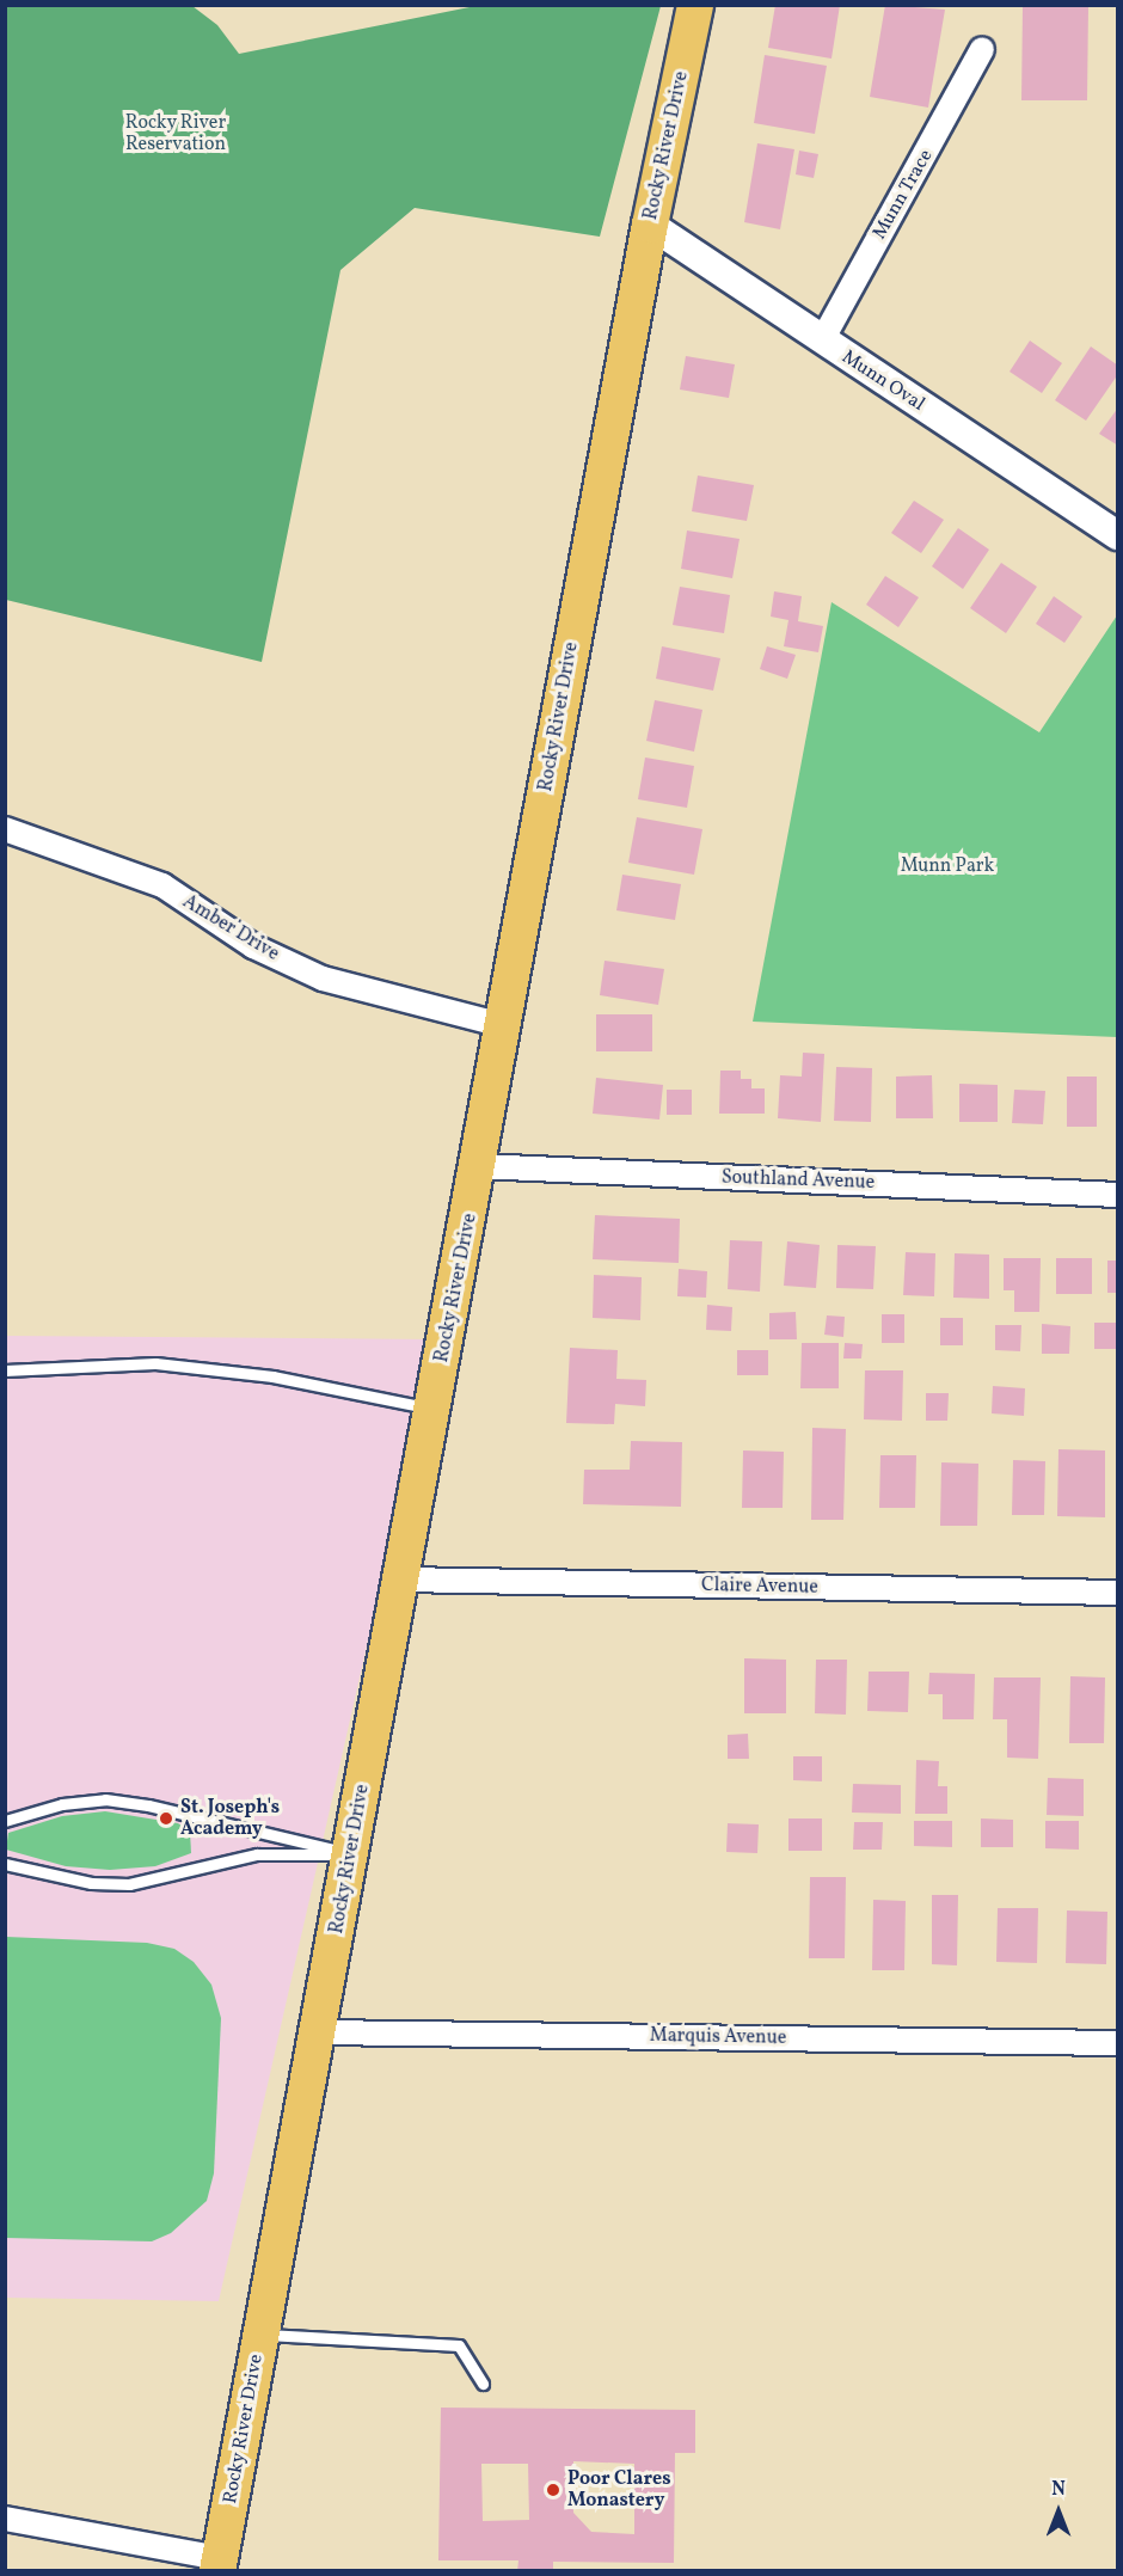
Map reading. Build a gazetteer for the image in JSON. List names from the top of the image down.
{
  "streets": {
    "main road": ["Rocky River Drive"],
    "street": [
      "Munn Trace",
      "Munn Oval",
      "Amber Drive",
      "Southland Avenue",
      "Claire Avenue",
      "Marquis Avenue"
    ]
  },
  "crossings": [
    ["Rocky River Drive", "Munn Oval"],
    ["Rocky River Drive", "Amber Drive"],
    ["Rocky River Drive", "Southland Avenue"],
    ["Rocky River Drive", "Claire Avenue"],
    ["Rocky River Drive", "Marquis Avenue"],
    ["Munn Trace", "Munn Oval"]
  ],
  "parks": ["Rocky River Reservation", "Munn Park"],
  "places": ["St. Joseph's Academy", "Poor Clares Monastery"],
  "north": "top"
}
